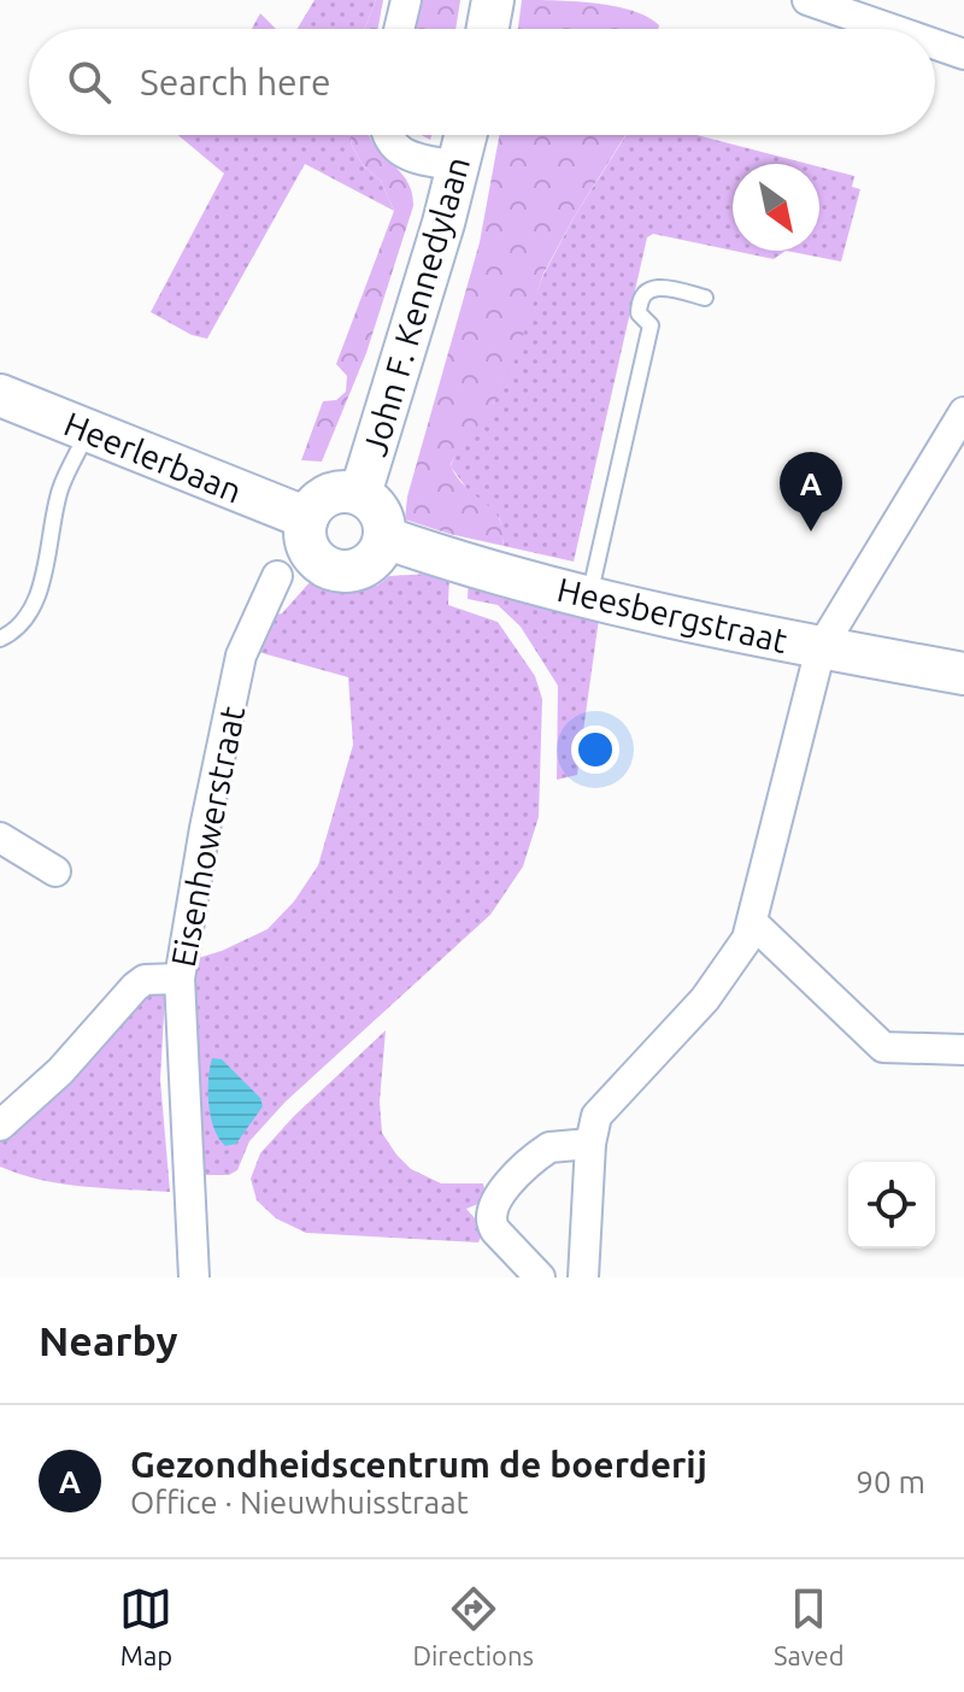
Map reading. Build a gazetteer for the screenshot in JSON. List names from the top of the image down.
{
  "streets": {
    "street": [
      "John F. Kennedylaan",
      "Heerlerbaan",
      "Heesbergstraat",
      "Eisenhowerstraat"
    ]
  },
  "crossings": [
    ["John F. Kennedylaan", "Heerlerbaan"],
    ["John F. Kennedylaan", "Heesbergstraat"],
    ["Heerlerbaan", "Heesbergstraat"]
  ],
  "north": "bottom right",
  "page": {
    "search": "Search here",
    "pins": "A",
    "heading": "Nearby",
    "list": [
      {
        "mark": "A",
        "name": "Gezondheidscentrum de boerderij",
        "note": "Office · Nieuwhuisstraat",
        "value": "90 m"
      }
    ],
    "nav": ["Map", "Directions", "Saved"]
  }
}
